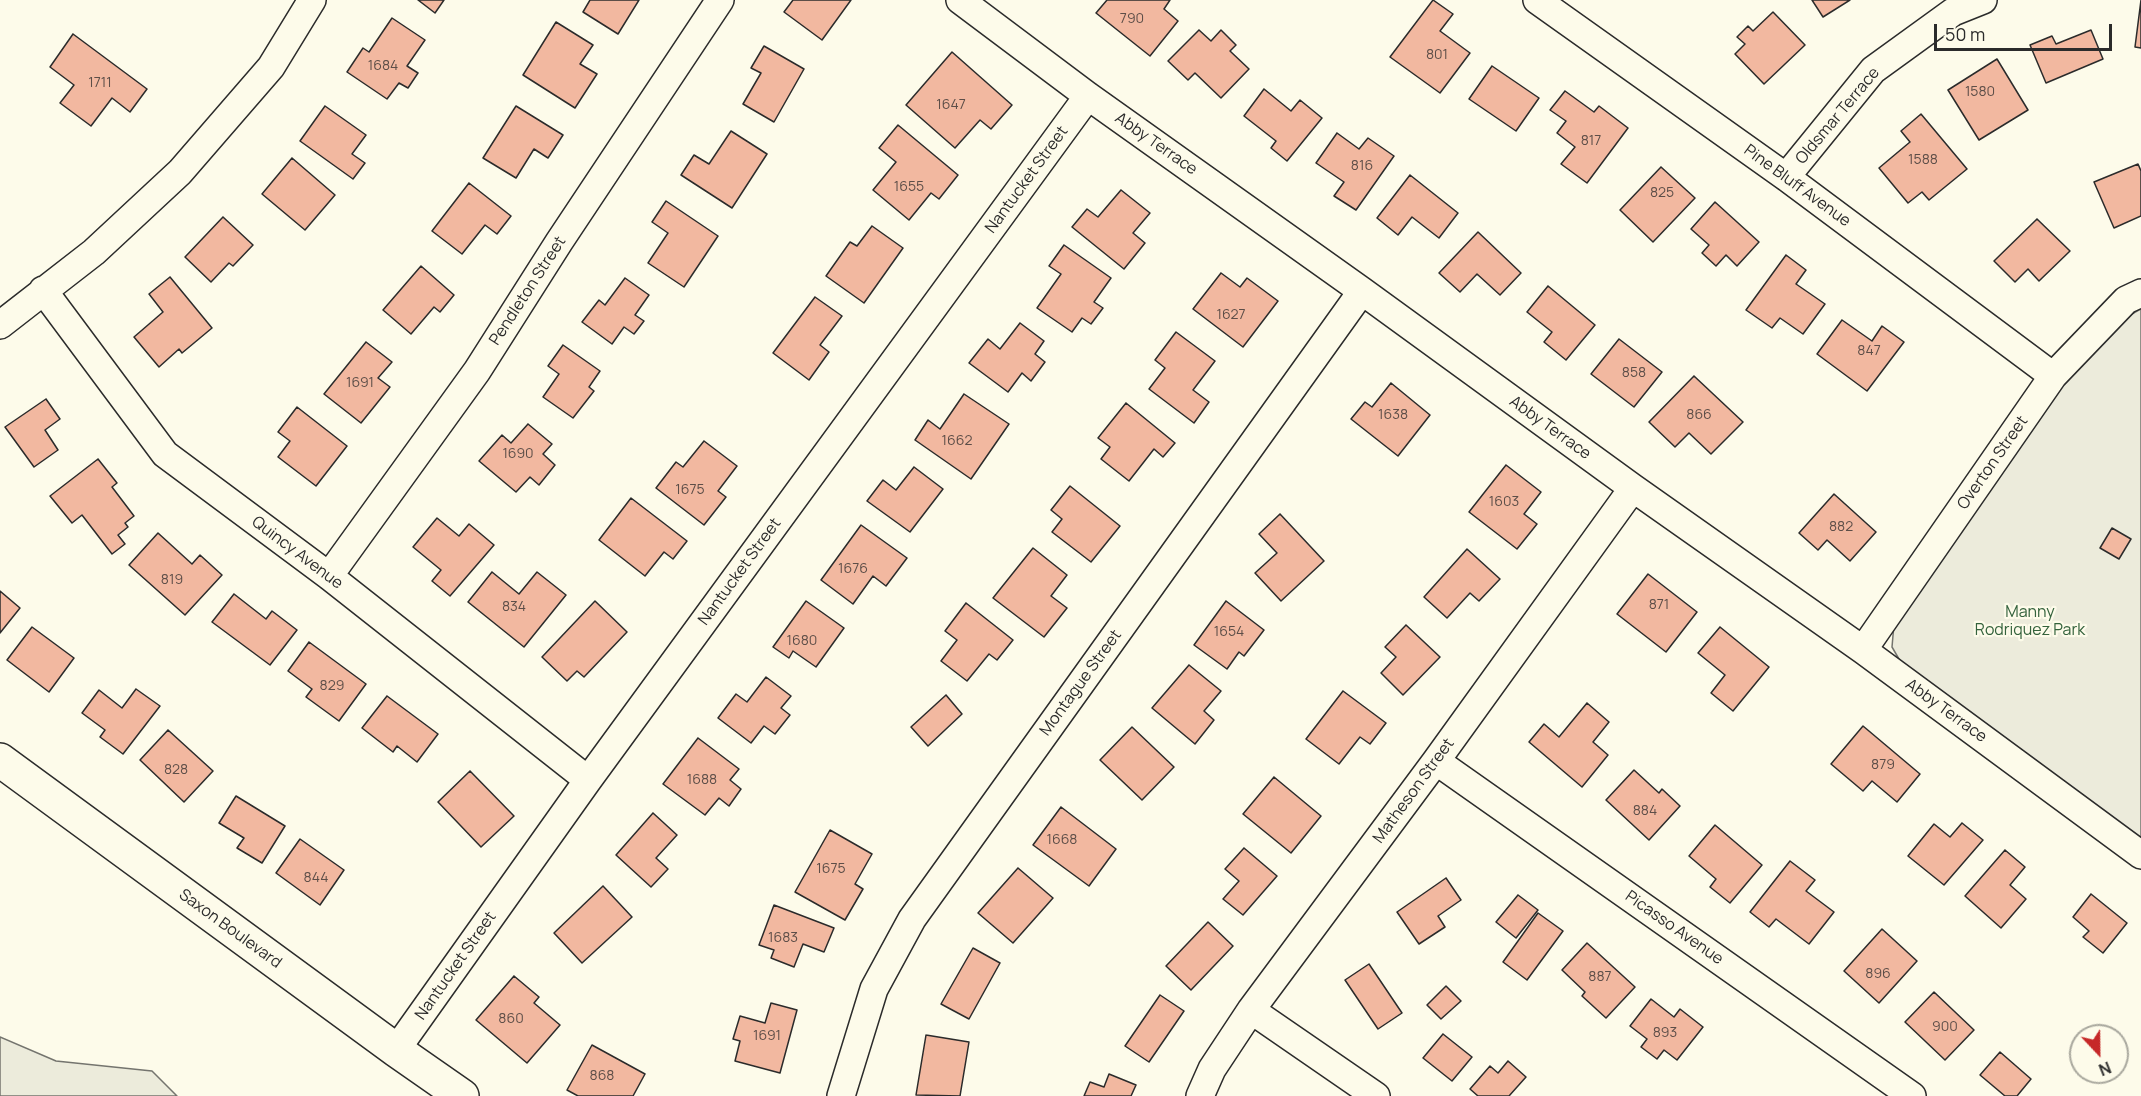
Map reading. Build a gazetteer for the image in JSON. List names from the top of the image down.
{
  "streets": {
    "main road": ["Saxon Boulevard"],
    "street": [
      "Oldsmar Terrace",
      "Abby Terrace",
      "Nantucket Street",
      "Pine Bluff Avenue",
      "Pendleton Street",
      "Overton Street",
      "Quincy Avenue",
      "Montague Street",
      "Matheson Street",
      "Picasso Avenue"
    ]
  },
  "crossings": [
    ["Oldsmar Terrace", "Pine Bluff Avenue"],
    ["Abby Terrace", "Nantucket Street"],
    ["Abby Terrace", "Overton Street"],
    ["Abby Terrace", "Montague Street"],
    ["Abby Terrace", "Matheson Street"],
    ["Nantucket Street", "Quincy Avenue"],
    ["Nantucket Street", "Saxon Boulevard"],
    ["Pine Bluff Avenue", "Overton Street"],
    ["Pendleton Street", "Quincy Avenue"],
    ["Matheson Street", "Picasso Avenue"]
  ],
  "parks": ["Manny Rodriquez Park"],
  "house_numbers": [
    "790",
    "801",
    "1684",
    "1711",
    "1580",
    "1647",
    "817",
    "1588",
    "816",
    "1655",
    "825",
    "1627",
    "847",
    "858",
    "1691",
    "1638",
    "866",
    "1662",
    "1690",
    "1675",
    "1603",
    "882",
    "1676",
    "819",
    "871",
    "834",
    "1654",
    "1680",
    "829",
    "879",
    "828",
    "1688",
    "884",
    "1668",
    "1675",
    "844",
    "1683",
    "896",
    "887",
    "860",
    "900",
    "893",
    "1691",
    "868"
  ],
  "scale_bar": "50 m",
  "north": "bottom"
}
